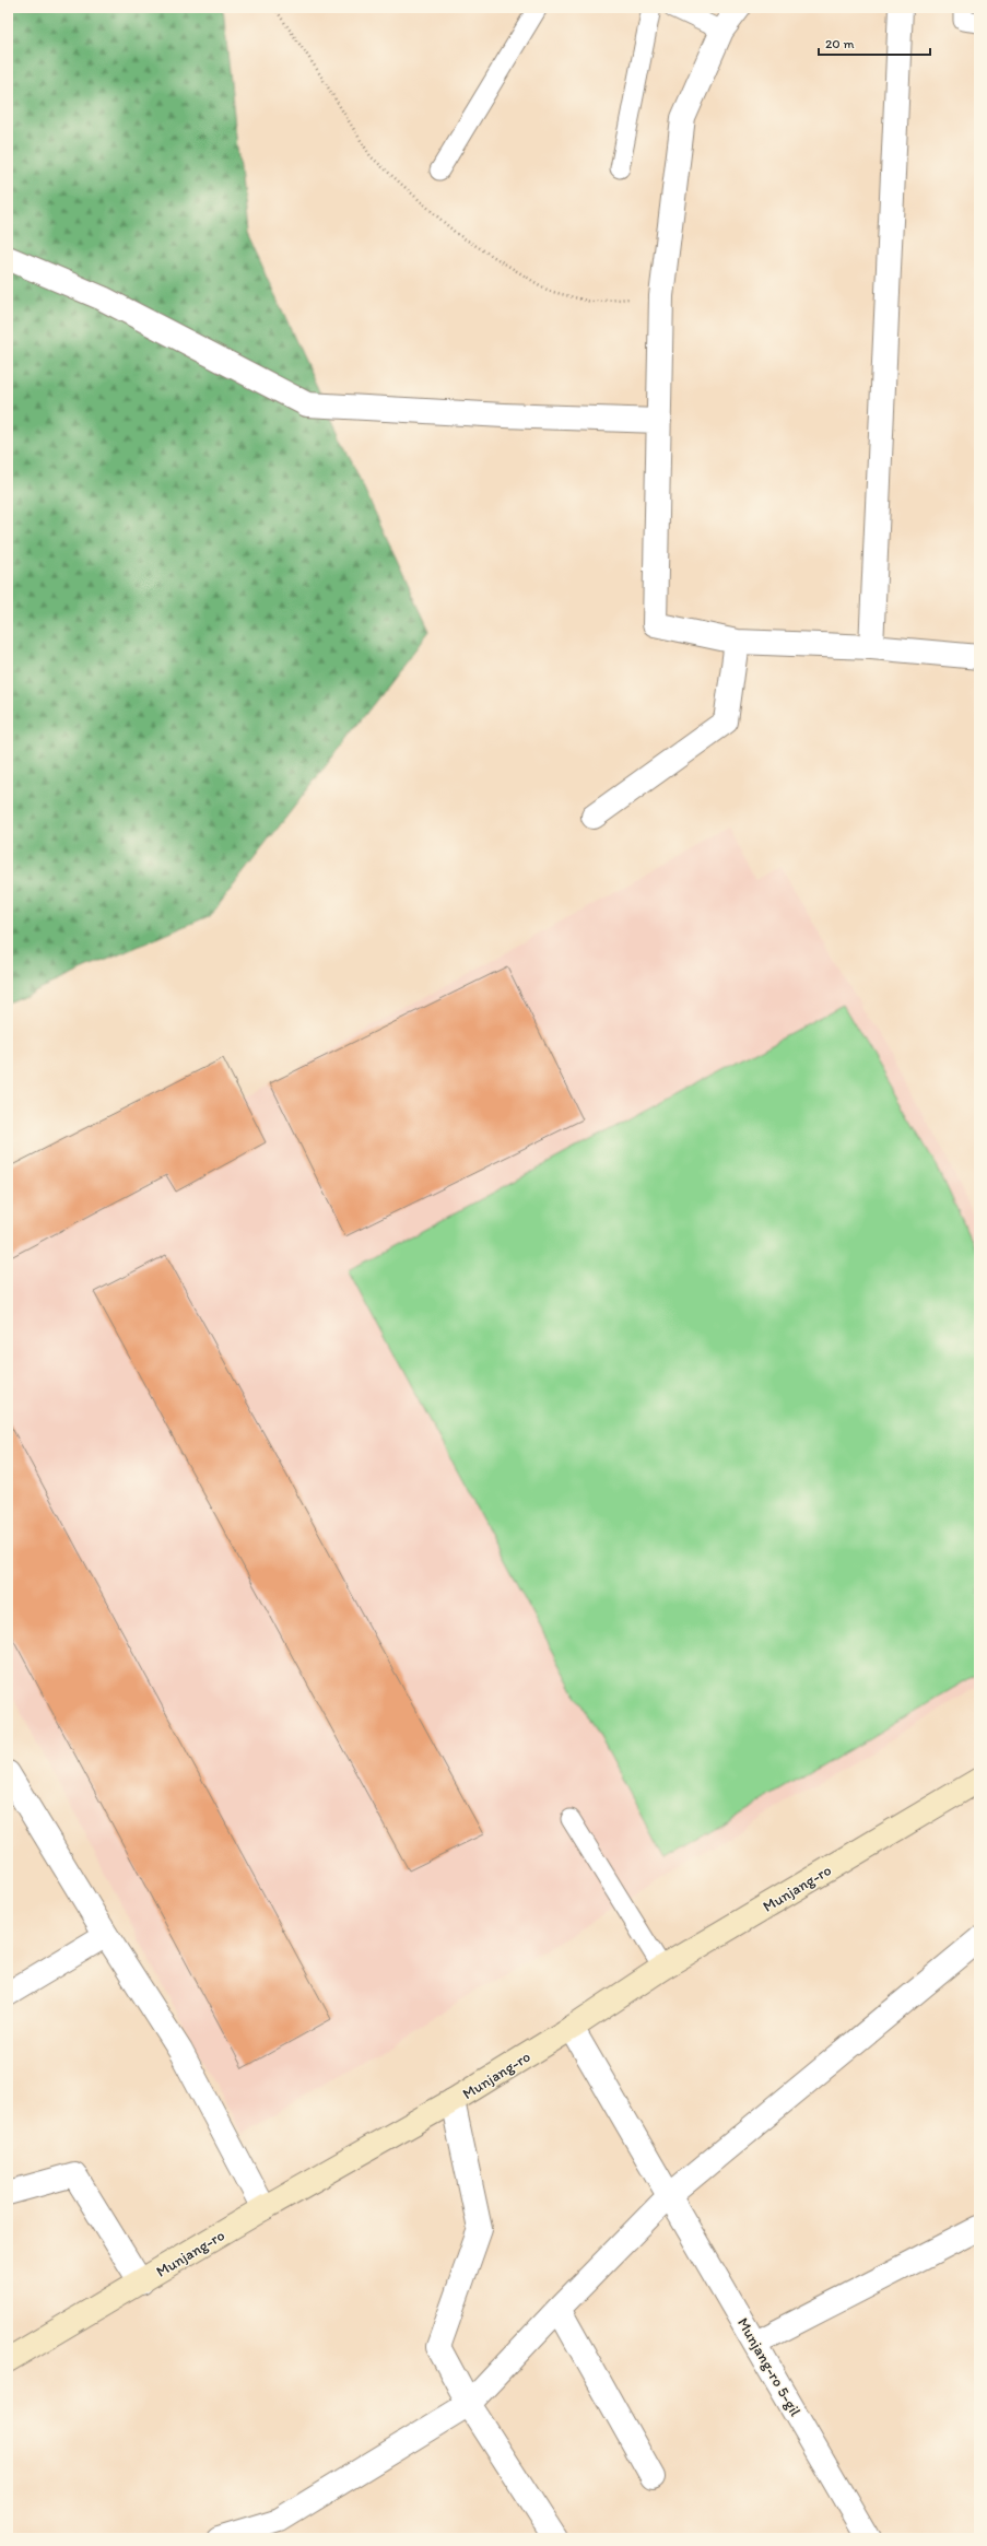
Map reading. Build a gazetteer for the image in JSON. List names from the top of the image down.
{
  "streets": {
    "street": ["Munjang-ro", "Munjang-ro 5-gil"]
  },
  "crossings": [
    ["Munjang-ro", "Munjang-ro 5-gil"]
  ],
  "scale_bar": "20 m"
}
